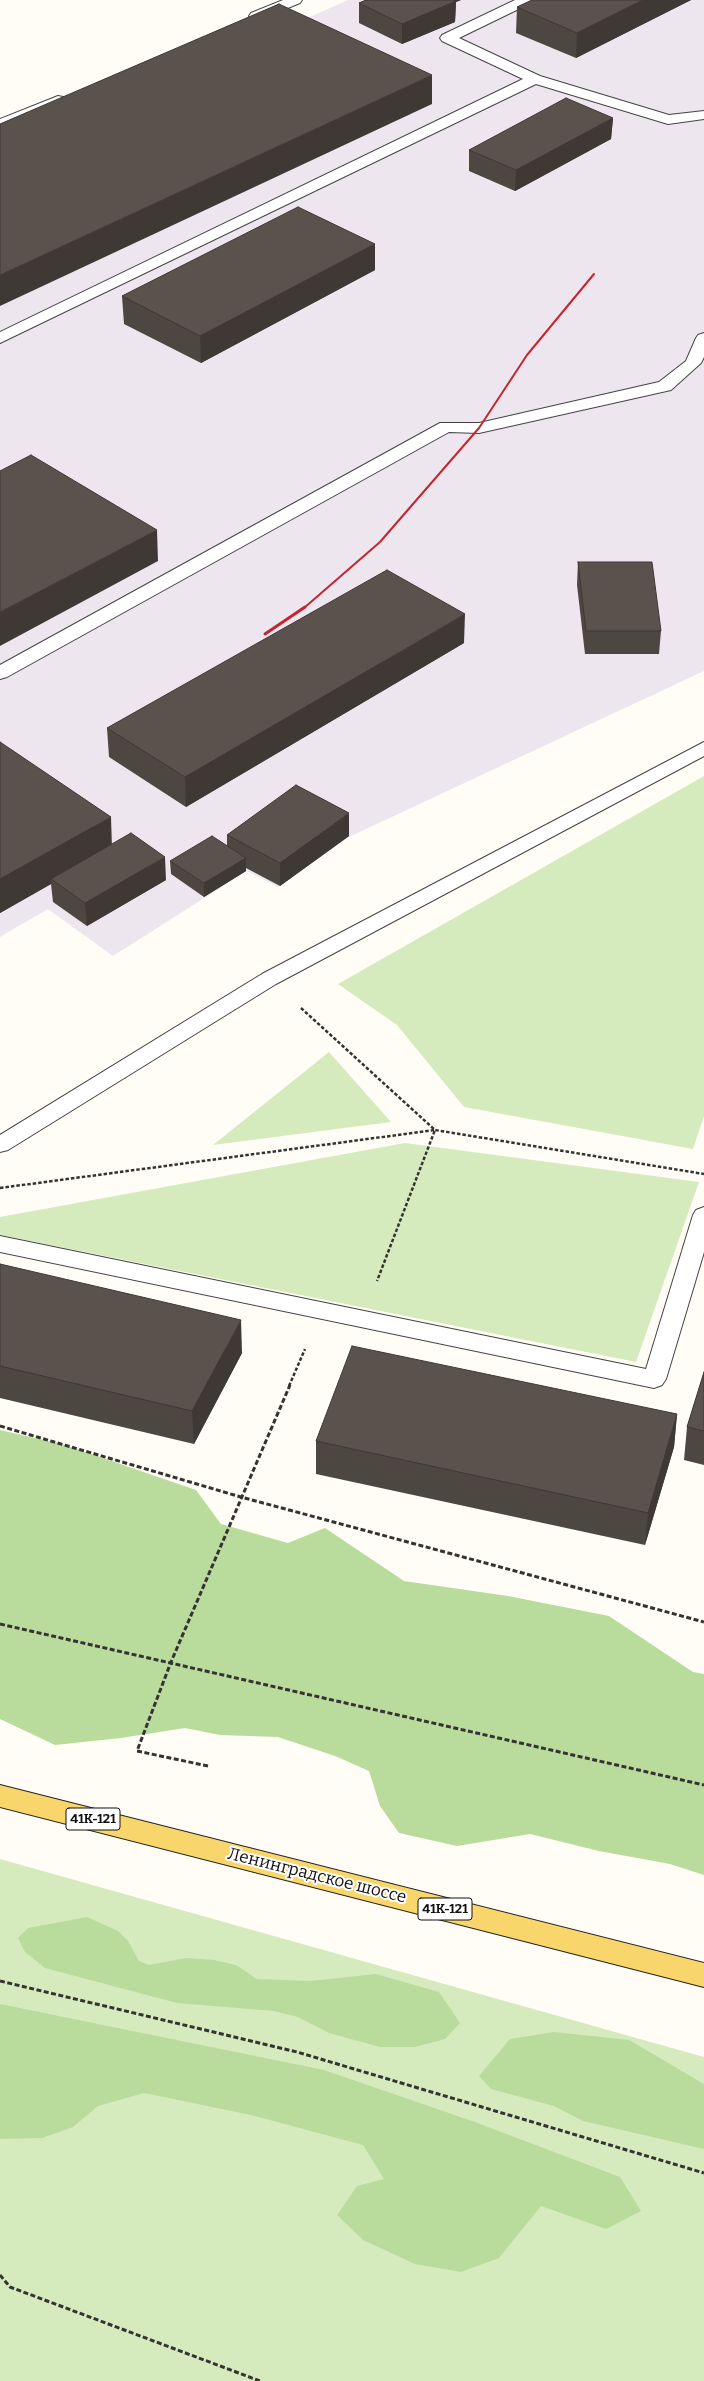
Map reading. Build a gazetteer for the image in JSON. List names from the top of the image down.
{
  "streets": {
    "main road": ["41К-121", "Ленинградское шоссе"]
  }
}
